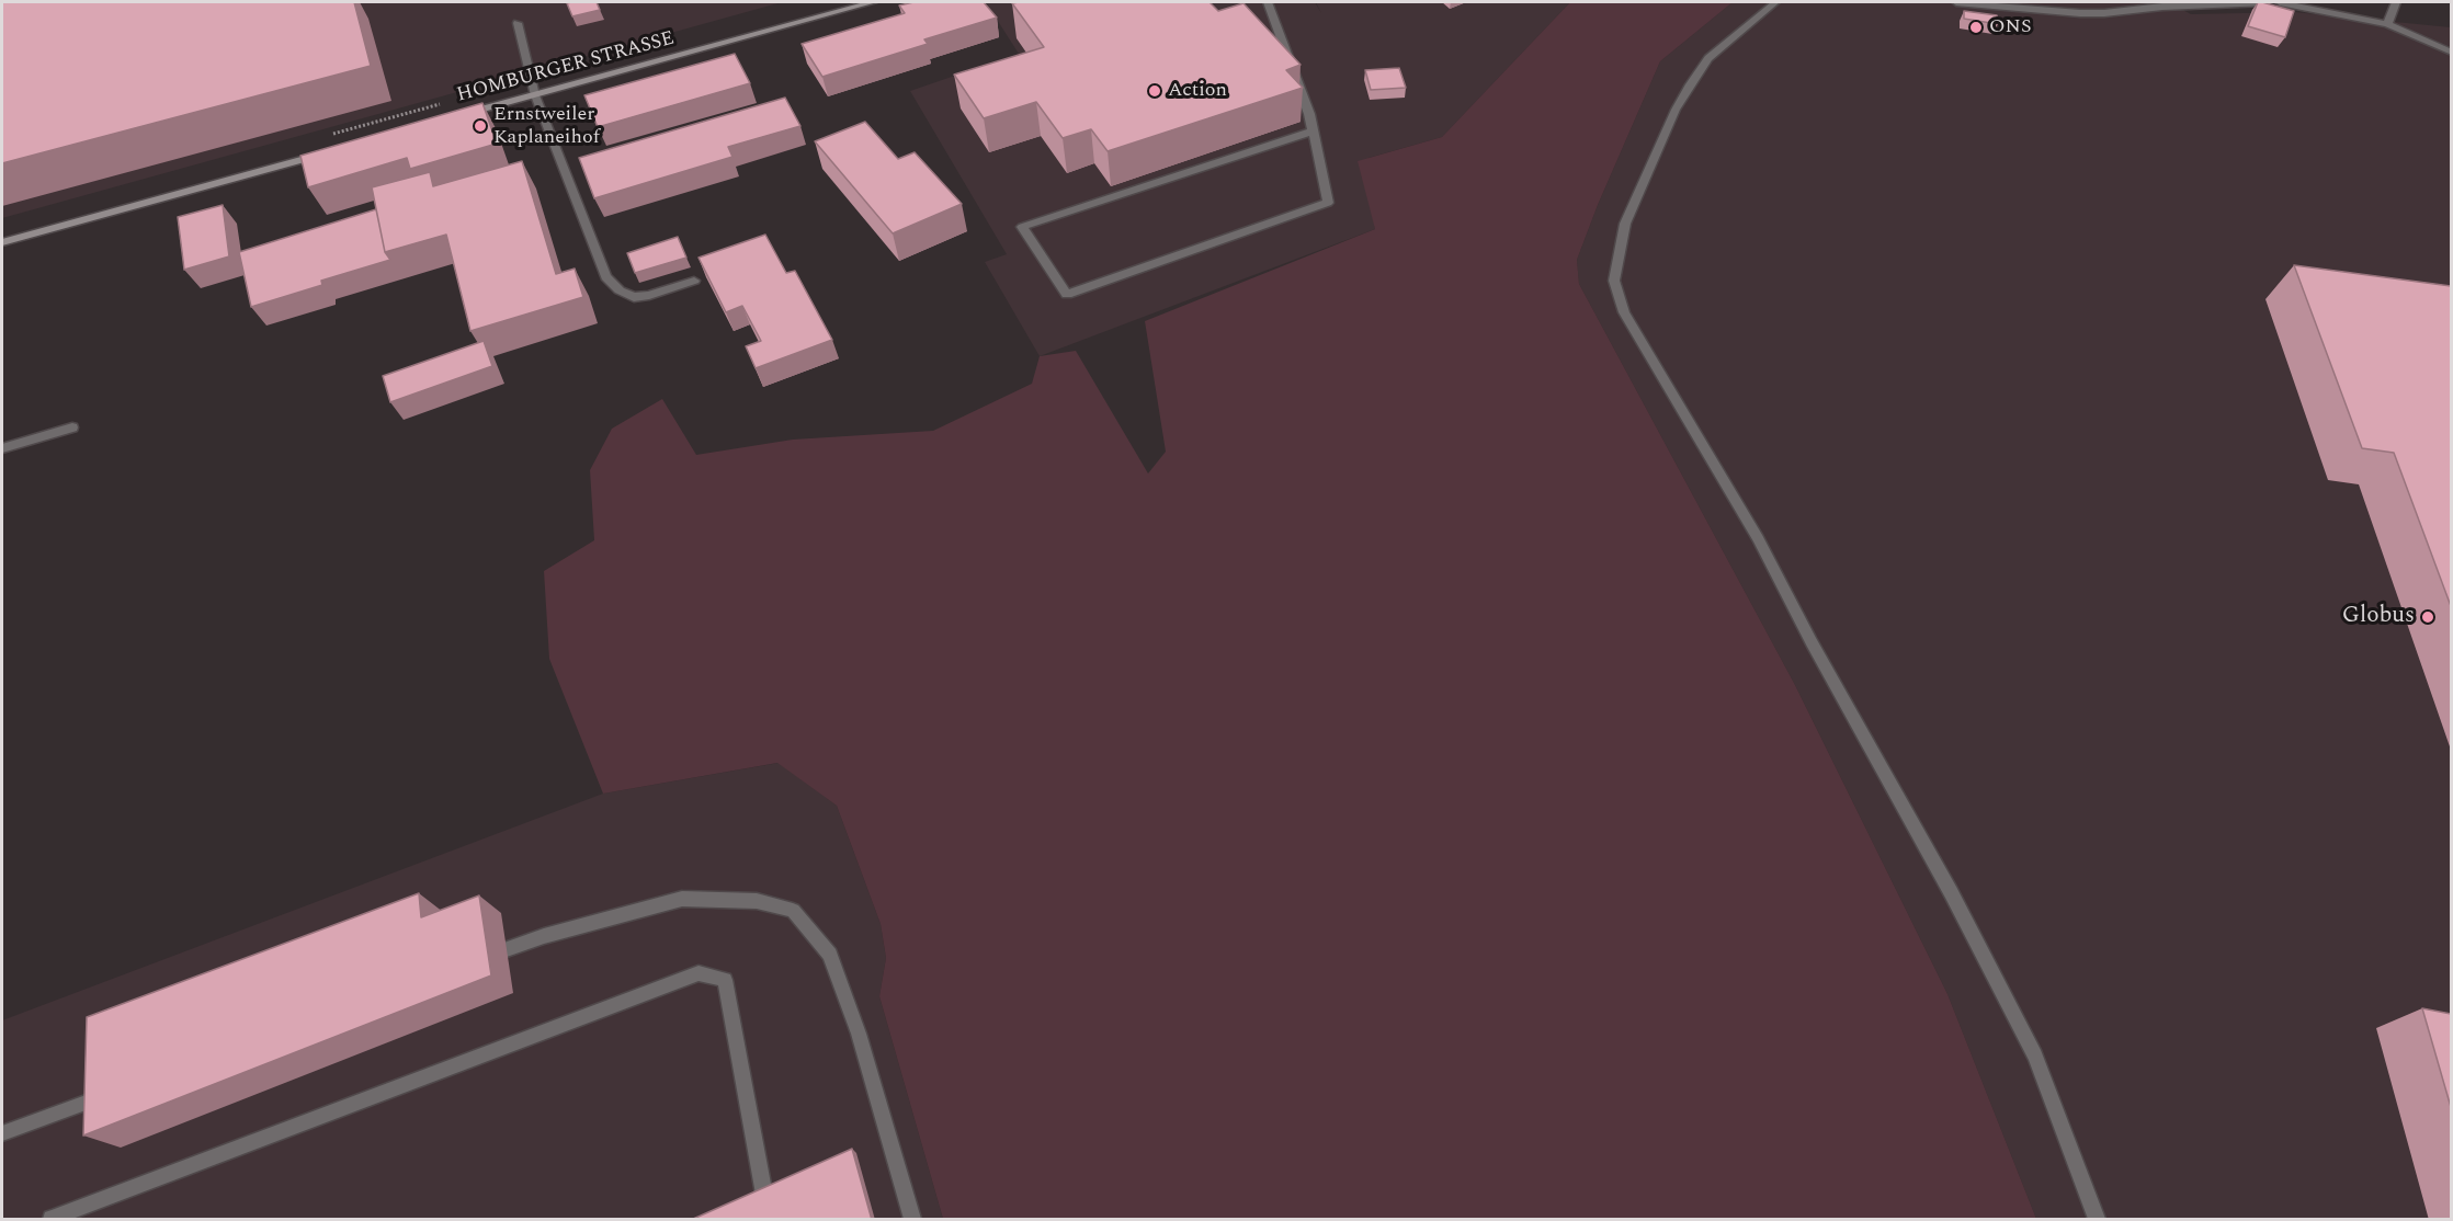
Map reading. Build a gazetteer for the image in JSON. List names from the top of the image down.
{
  "streets": {
    "main road": ["HOMBURGER STRASSE"]
  },
  "places": [
    "ONS",
    "Action",
    "Ernstweiler Kaplaneihof",
    "Globus"
  ]
}
